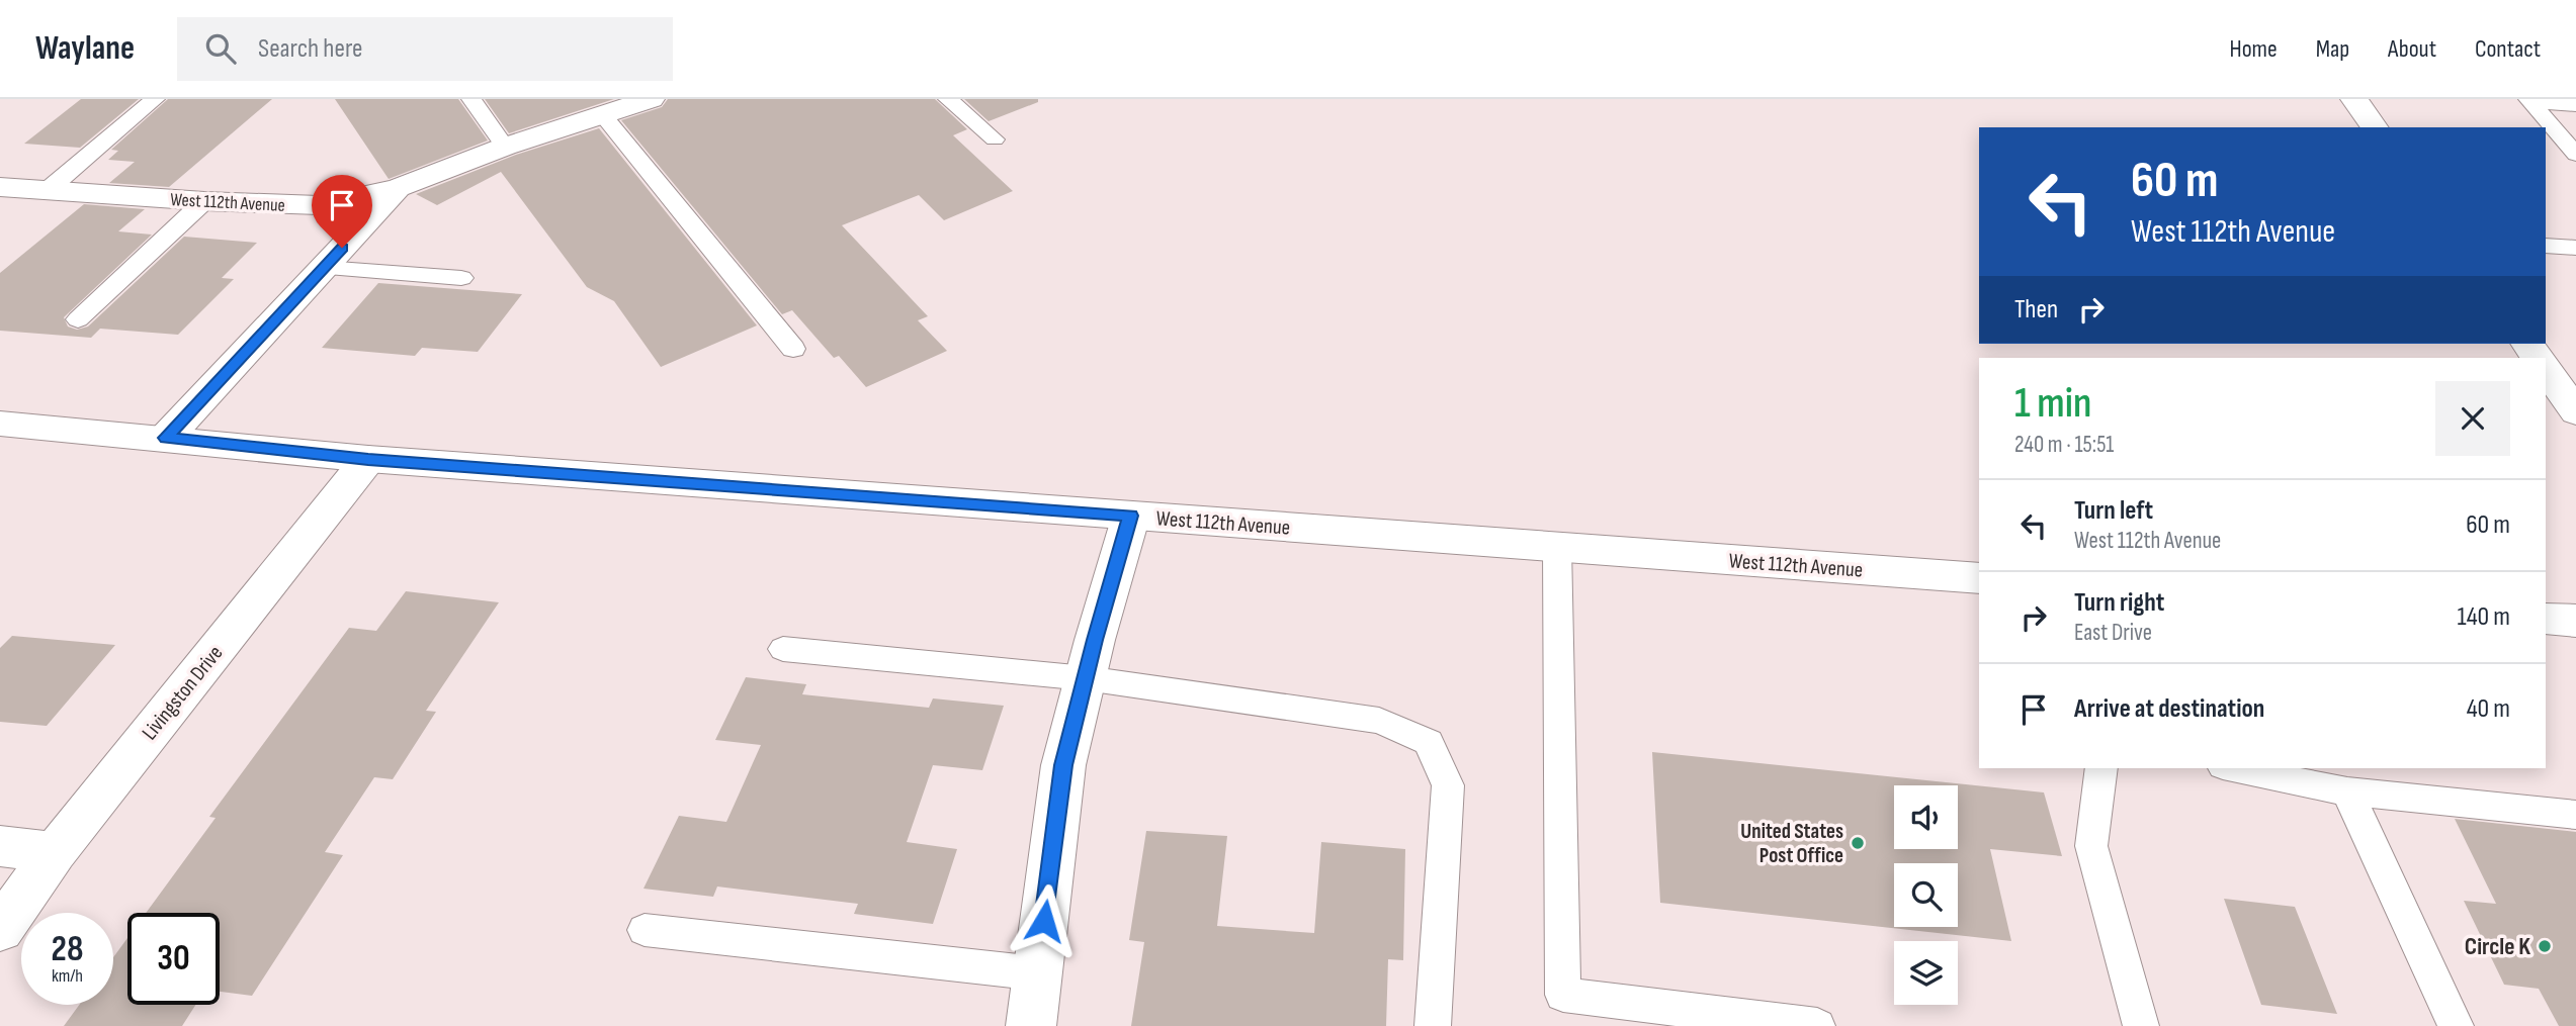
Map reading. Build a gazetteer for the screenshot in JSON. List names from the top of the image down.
{
  "streets": {
    "street": ["West 112th Avenue", "Livingston Drive"]
  },
  "crossings": [
    ["West 112th Avenue", "Livingston Drive"]
  ],
  "places": ["United States Post Office", "Circle K"],
  "page": {
    "header": "Waylane",
    "search": "Search here",
    "nav": [
      "Home",
      "Map",
      "About",
      "Contact"
    ],
    "turn": ["60 m", "West 112th Avenue"],
    "then": "Then",
    "heading": ["1 min", "240 m · 15:51"],
    "list": [
      {
        "name": "Turn left",
        "note": "West 112th Avenue",
        "value": "60 m"
      },
      {
        "name": "Turn right",
        "note": "East Drive",
        "value": "140 m"
      },
      {
        "name": "Arrive at destination",
        "value": "40 m"
      }
    ],
    "speed": "28 km/h",
    "limit": "30"
  }
}
